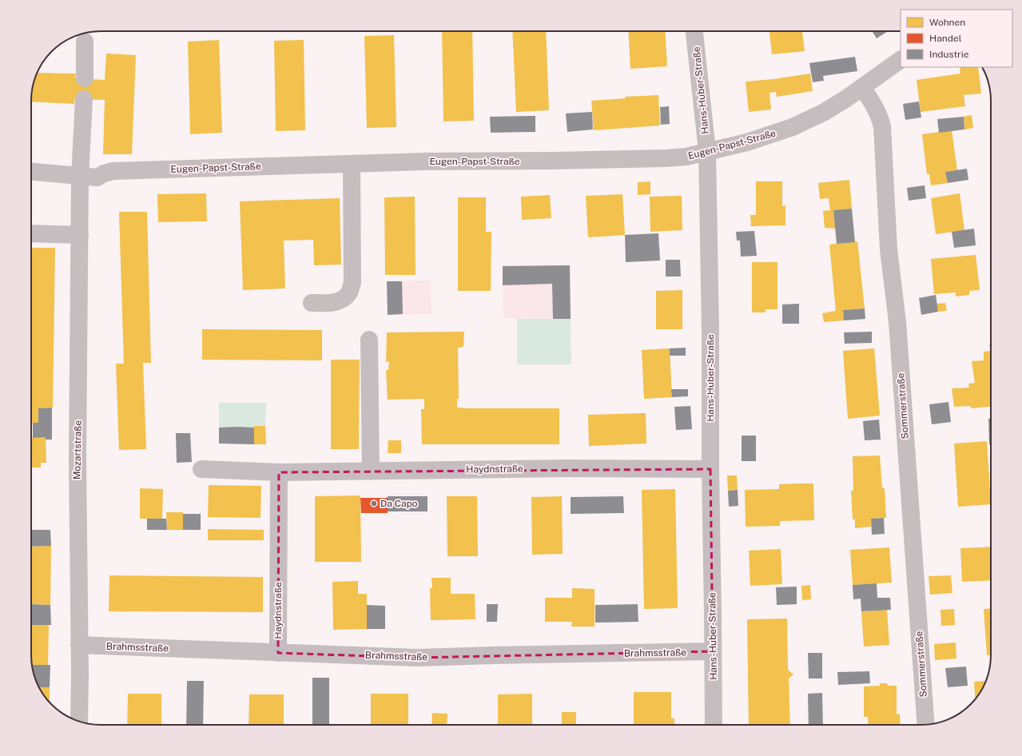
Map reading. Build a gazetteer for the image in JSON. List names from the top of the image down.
{
  "streets": {
    "street": [
      "Hans-Huber-Straße",
      "Eugen-Papst-Straße",
      "Sommerstraße",
      "Mozartstraße",
      "Haydnstraße",
      "Brahmsstraße"
    ]
  },
  "crossings": [
    ["Hans-Huber-Straße", "Eugen-Papst-Straße"],
    ["Hans-Huber-Straße", "Haydnstraße"],
    ["Hans-Huber-Straße", "Brahmsstraße"],
    ["Eugen-Papst-Straße", "Sommerstraße"],
    ["Eugen-Papst-Straße", "Mozartstraße"],
    ["Mozartstraße", "Brahmsstraße"],
    ["Haydnstraße", "Brahmsstraße"]
  ],
  "places": ["Da Capo"],
  "legend": ["Wohnen", "Handel", "Industrie"]
}
